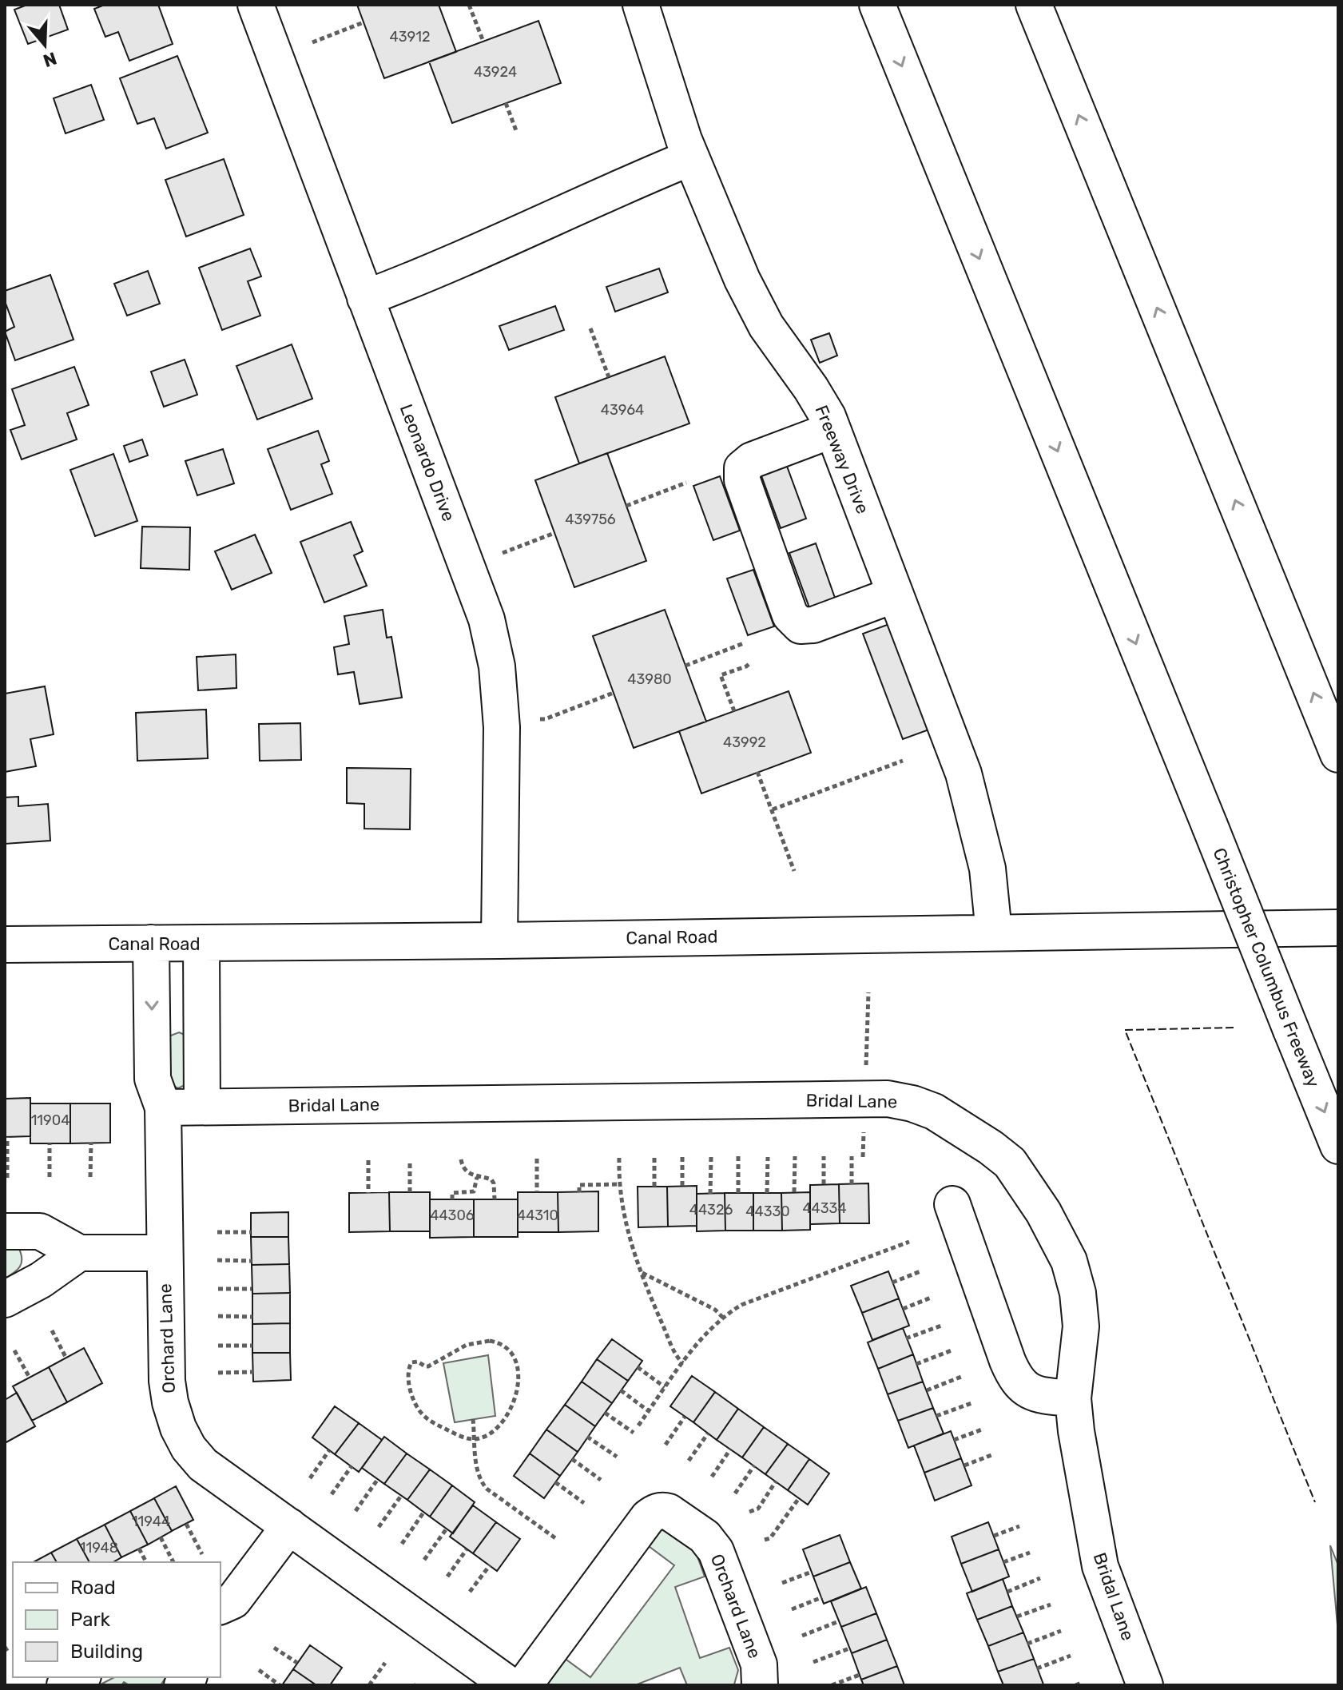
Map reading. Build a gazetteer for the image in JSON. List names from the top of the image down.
{
  "streets": {
    "main road": [
      "Freeway Drive",
      "Leonardo Drive",
      "Canal Road",
      "Christopher Columbus Freeway",
      "Bridal Lane",
      "Orchard Lane"
    ]
  },
  "crossings": [
    ["Freeway Drive", "Canal Road"],
    ["Leonardo Drive", "Canal Road"],
    ["Canal Road", "Orchard Lane"],
    ["Bridal Lane", "Orchard Lane"]
  ],
  "house_numbers": [
    "43912",
    "43924",
    "43964",
    "439756",
    "43980",
    "43992",
    "11904",
    "44334",
    "44326",
    "44330",
    "44306",
    "44310",
    "11944",
    "11948"
  ],
  "legend": ["Road", "Park", "Building"],
  "north": "bottom"
}
